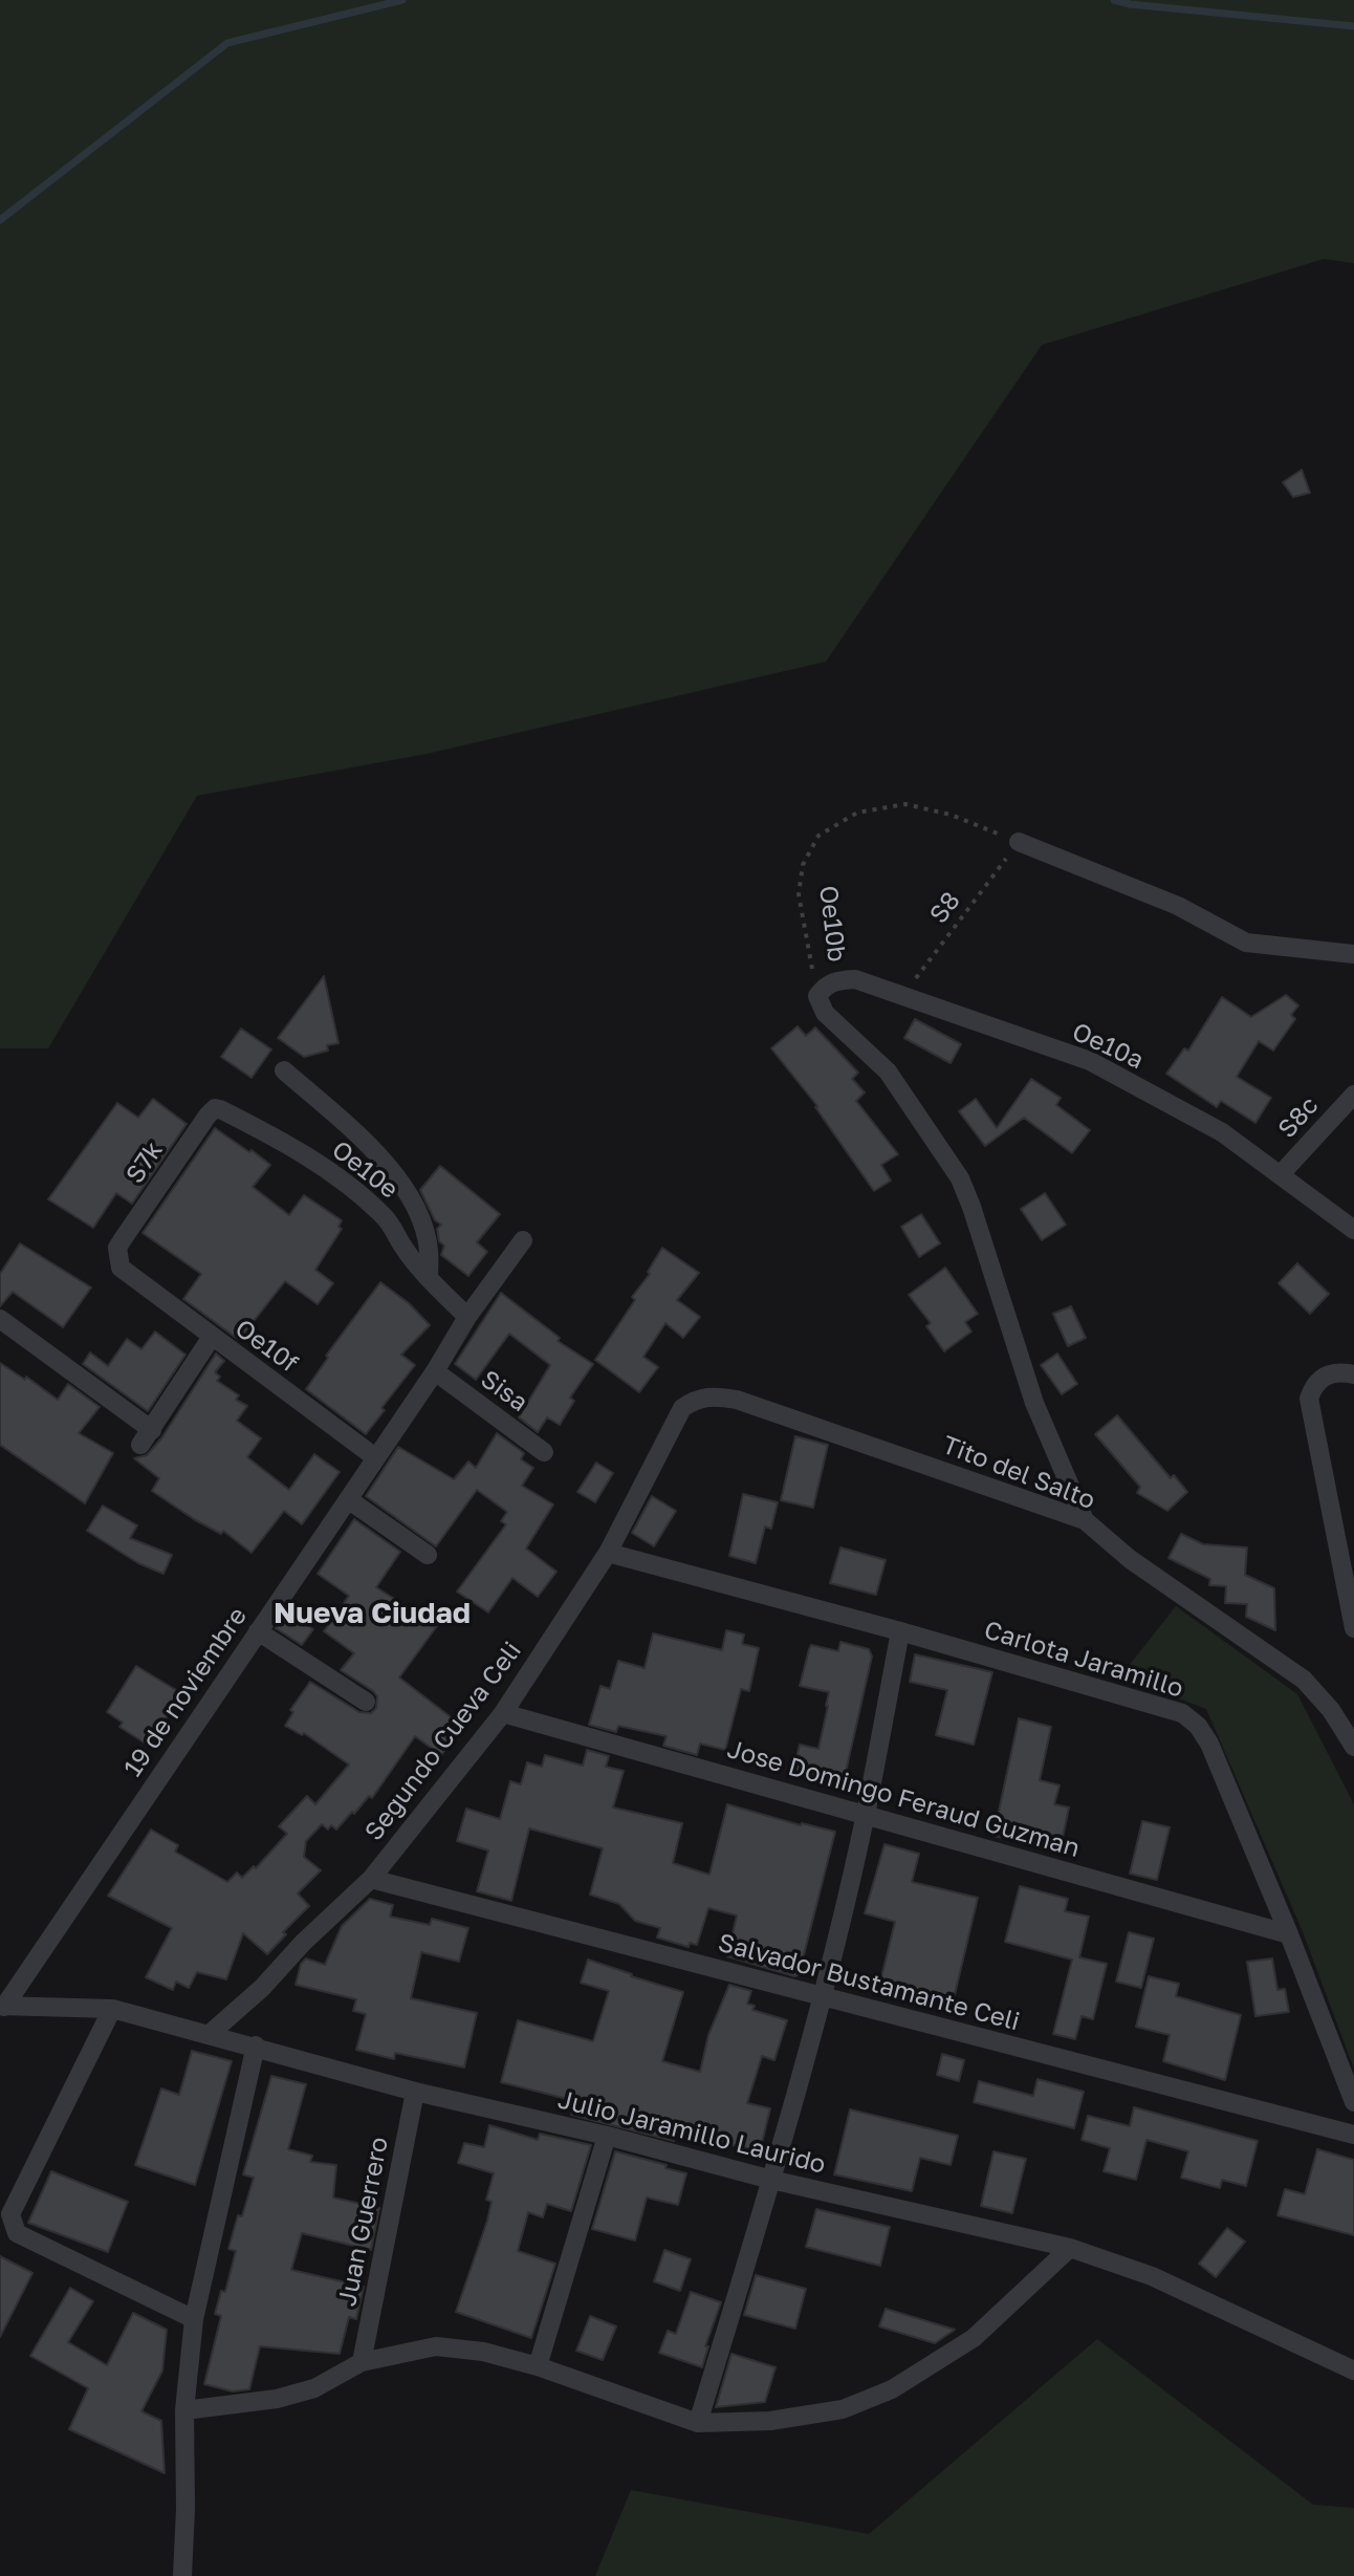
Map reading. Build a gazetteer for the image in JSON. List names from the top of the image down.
{
  "streets": {
    "street": [
      "Oe10b",
      "Oe10a",
      "S8c",
      "S7k",
      "Oe10e",
      "Oe10f",
      "Sisa",
      "Tito del Salto",
      "Carlota Jaramillo",
      "19 de noviembre",
      "Segundo Cueva Celi",
      "Jose Domingo Feraud Guzman",
      "Salvador Bustamante Celi",
      "Julio Jaramillo Laurido",
      "Juan Guerrero"
    ],
    "path": ["S8"]
  },
  "crossings": [
    ["S8", "Oe10b"],
    ["S8", "Oe10a"],
    ["Oe10b", "Oe10a"],
    ["Oe10b", "Tito del Salto"],
    ["Oe10a", "S8c"],
    ["S7k", "Oe10e"],
    ["S7k", "Oe10f"],
    ["Oe10e", "19 de noviembre"],
    ["Oe10f", "19 de noviembre"],
    ["Sisa", "19 de noviembre"],
    ["Tito del Salto", "Segundo Cueva Celi"],
    ["Carlota Jaramillo", "Segundo Cueva Celi"],
    ["Carlota Jaramillo", "Jose Domingo Feraud Guzman"],
    ["19 de noviembre", "Julio Jaramillo Laurido"],
    ["Segundo Cueva Celi", "Jose Domingo Feraud Guzman"],
    ["Segundo Cueva Celi", "Salvador Bustamante Celi"],
    ["Segundo Cueva Celi", "Julio Jaramillo Laurido"],
    ["Julio Jaramillo Laurido", "Juan Guerrero"]
  ],
  "districts": ["Nueva Ciudad"]
}
